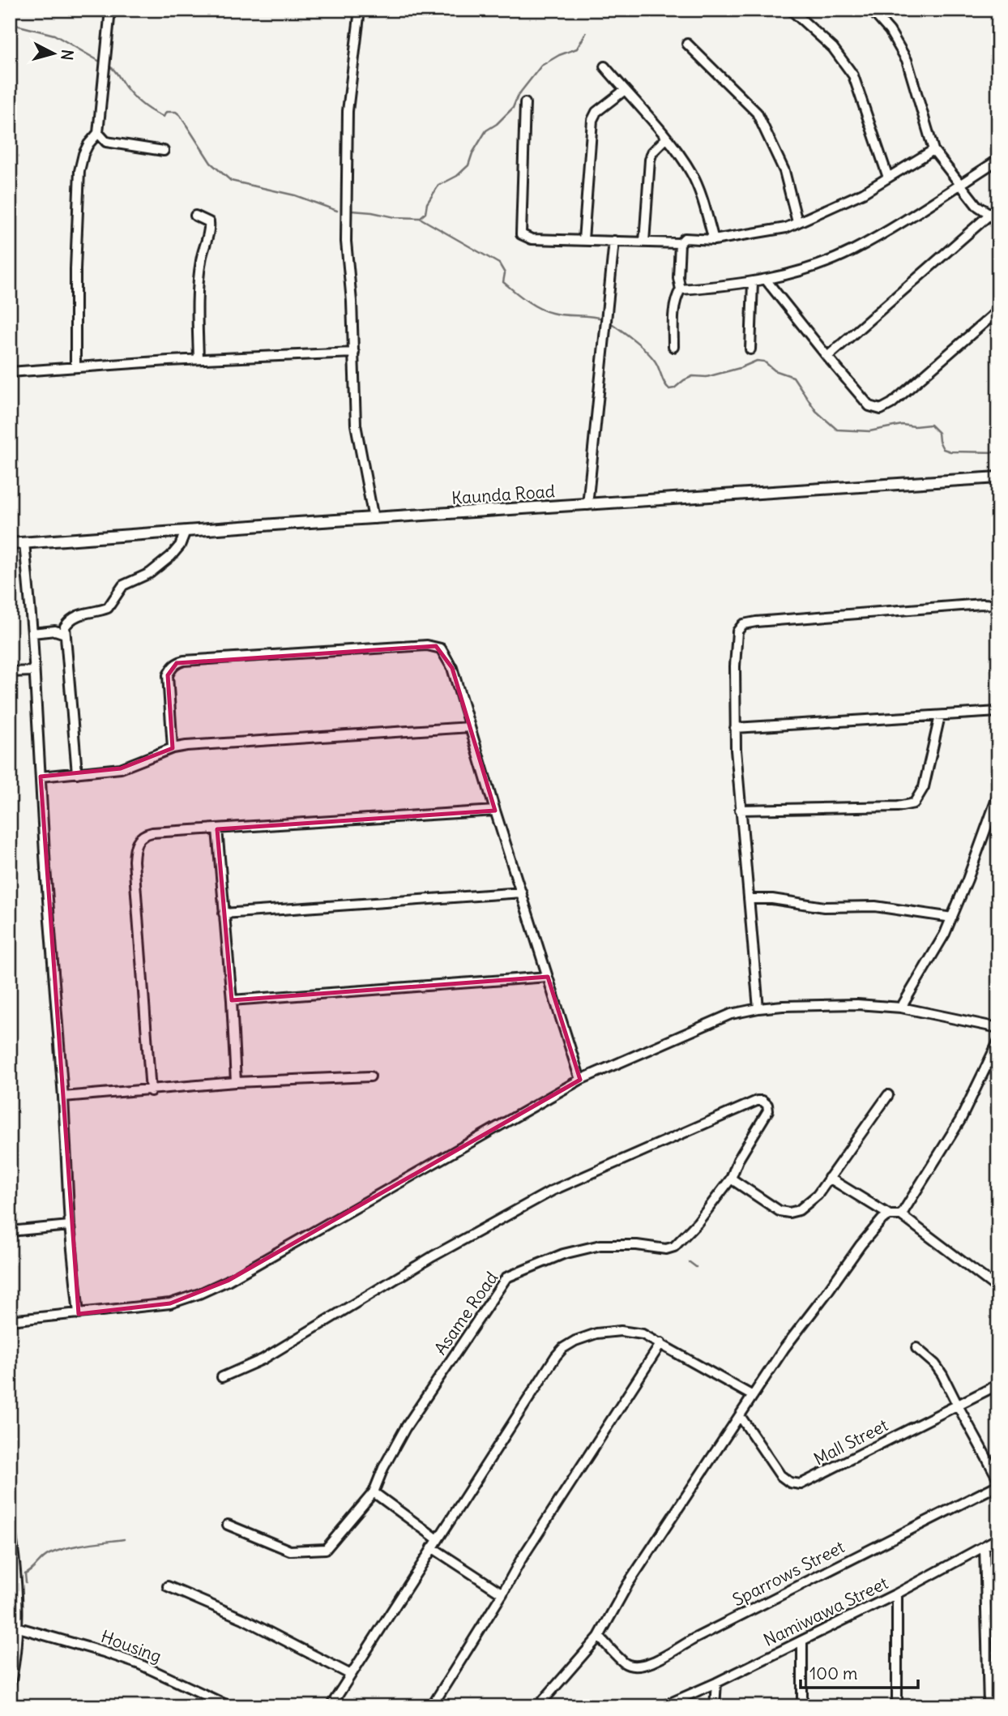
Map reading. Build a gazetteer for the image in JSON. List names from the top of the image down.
{
  "streets": {
    "main road": ["Kaunda Road"],
    "street": [
      "Asame Road",
      "Mall Street",
      "Sparrows Street",
      "Namiwawa Street",
      "Housing"
    ]
  },
  "scale_bar": "100 m",
  "north": "right"
}
